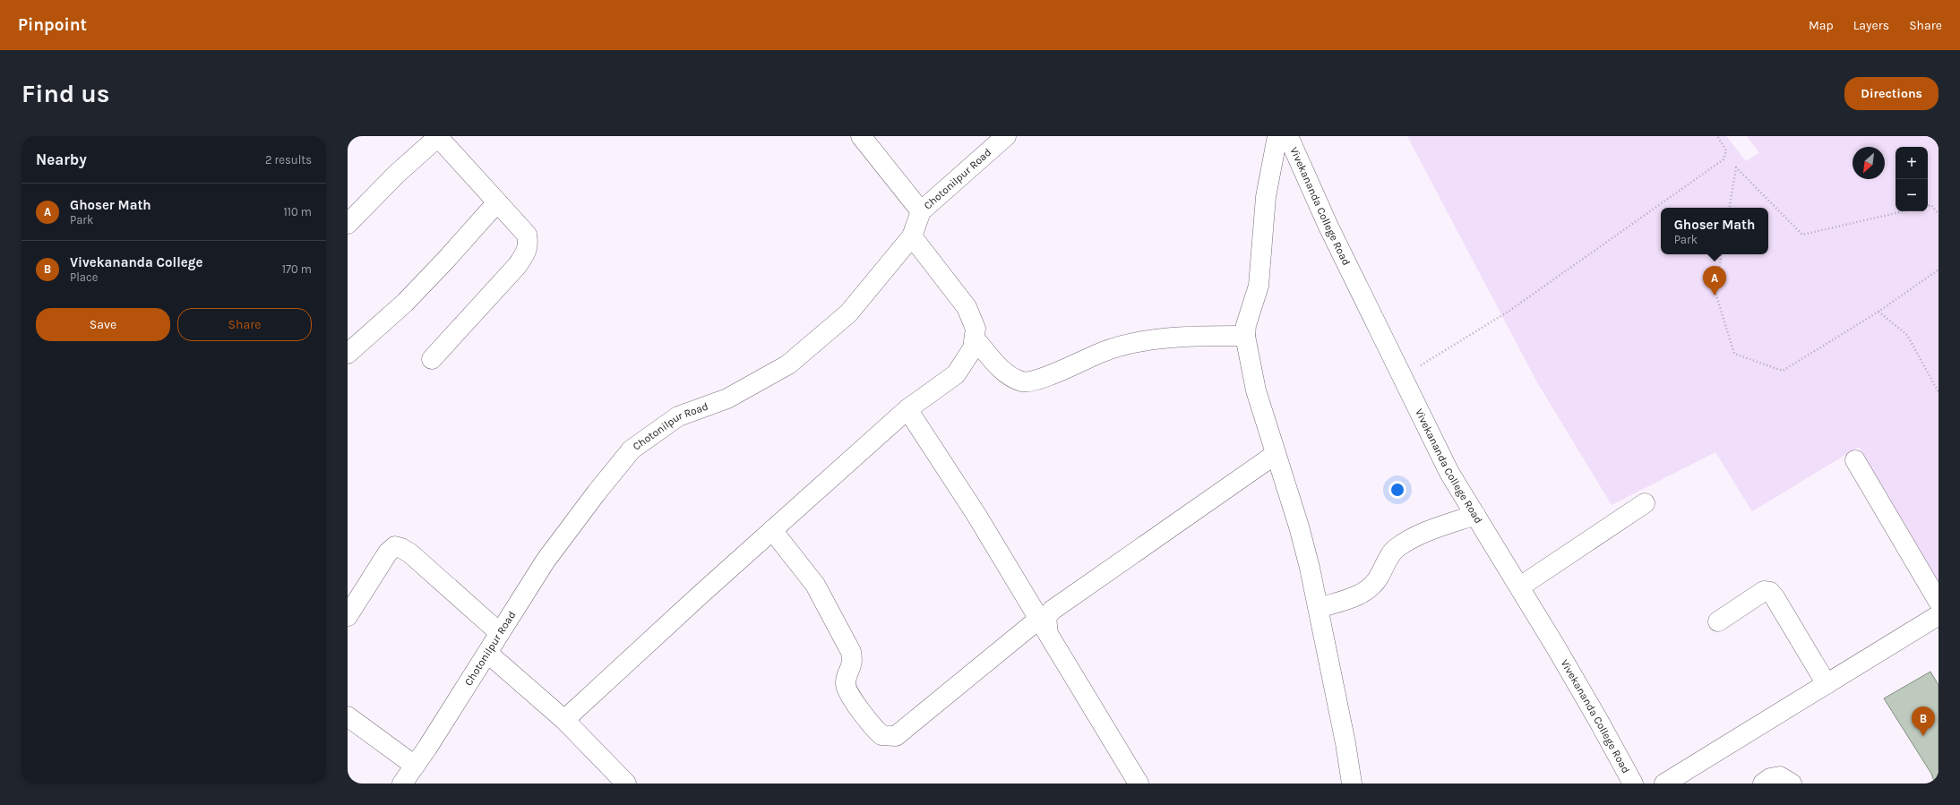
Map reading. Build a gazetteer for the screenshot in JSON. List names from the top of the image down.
{
  "streets": {
    "street": ["Chotonilpur Road", "Vivekananda College Road"]
  },
  "north": "bottom left",
  "page": {
    "header": "Pinpoint",
    "nav": ["Map", "Layers", "Share"],
    "buttons": [
      "Directions",
      ["Save", "Share"]
    ],
    "title": "Find us",
    "heading": ["Nearby", "2 results"],
    "map_buttons": ["+", "−"],
    "list": [
      {
        "mark": "A",
        "name": "Ghoser Math",
        "note": "Park",
        "value": "110 m"
      },
      {
        "mark": "B",
        "name": "Vivekananda College",
        "note": "Place",
        "value": "170 m"
      }
    ],
    "popup": ["Ghoser Math", "Park"],
    "pins": ["A", "B"]
  }
}
